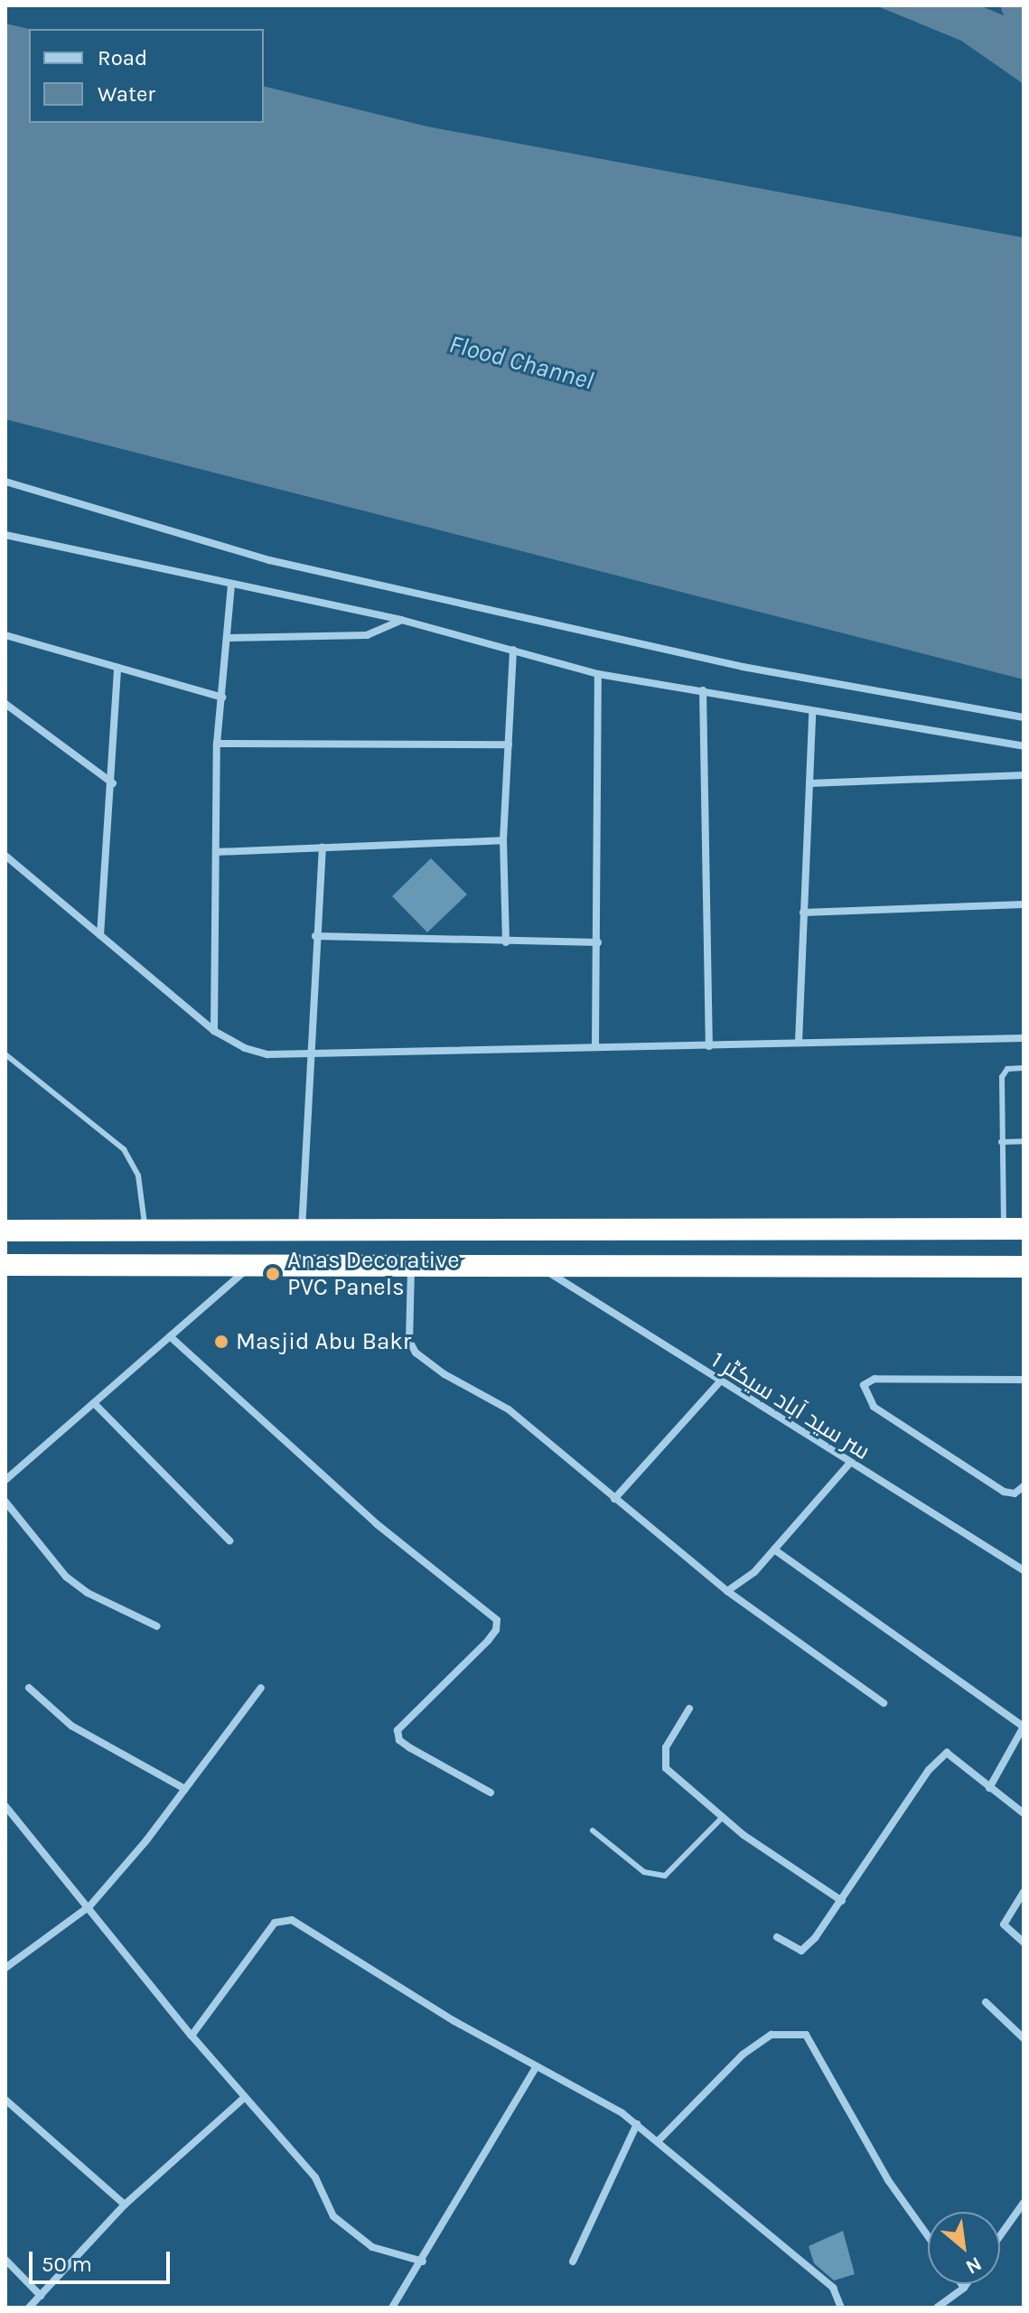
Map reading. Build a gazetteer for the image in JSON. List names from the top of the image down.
{
  "streets": {
    "street": ["سر سید آباد سیکٹر 1"]
  },
  "water": ["Flood Channel"],
  "places": ["Anas Decorative PVC Panels", "Masjid Abu Bakr"],
  "legend": ["Road", "Water"],
  "scale_bar": "50 m",
  "north": "bottom right"
}
